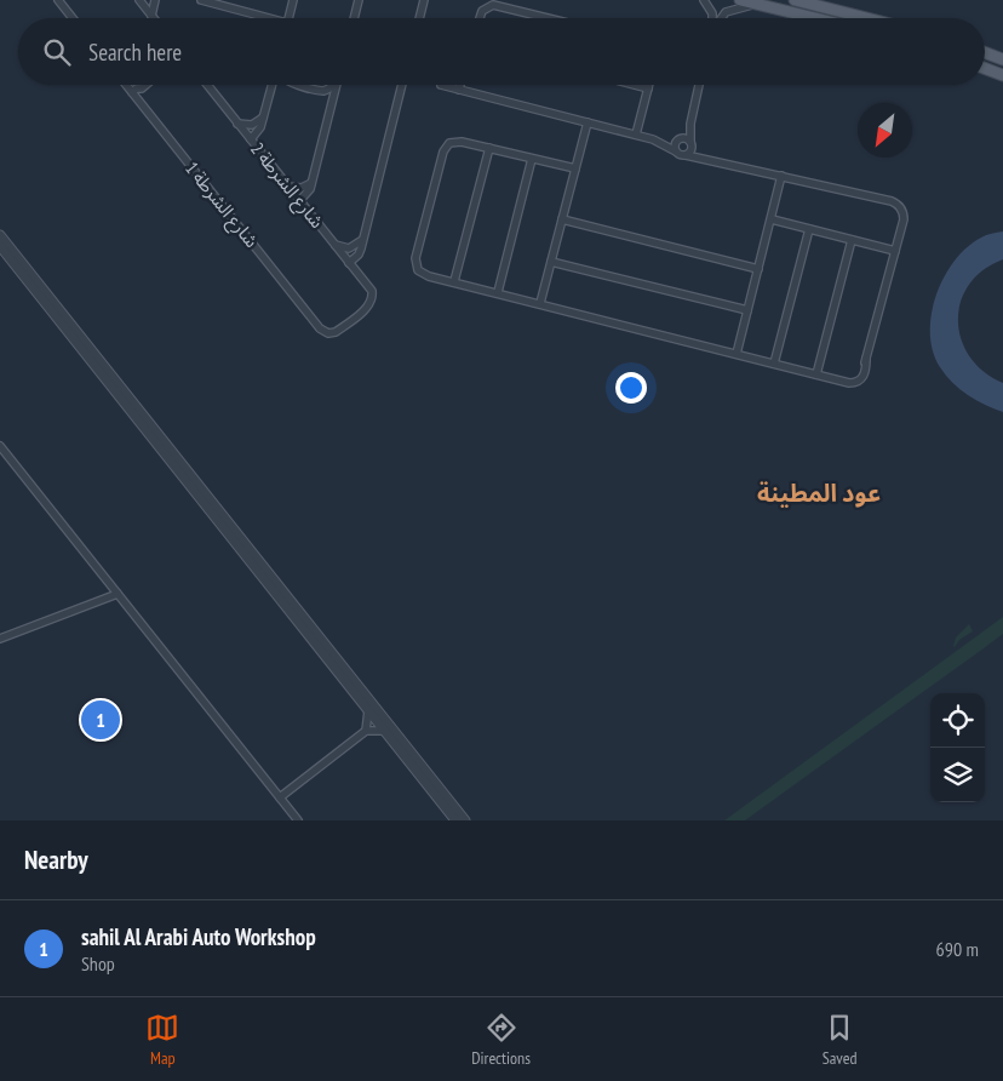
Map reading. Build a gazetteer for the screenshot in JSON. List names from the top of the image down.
{
  "streets": {
    "street": ["شارع الشرطة 2", "شارع الشرطة 1"]
  },
  "crossings": [
    ["شارع الشرطة 2", "شارع الشرطة 1"]
  ],
  "districts": ["عود المطينة"],
  "north": "bottom left",
  "page": {
    "search": "Search here",
    "pins": "1",
    "heading": "Nearby",
    "list": [
      {
        "mark": "1",
        "name": "sahil Al Arabi Auto Workshop",
        "note": "Shop",
        "value": "690 m"
      }
    ],
    "nav": ["Map", "Directions", "Saved"]
  }
}
